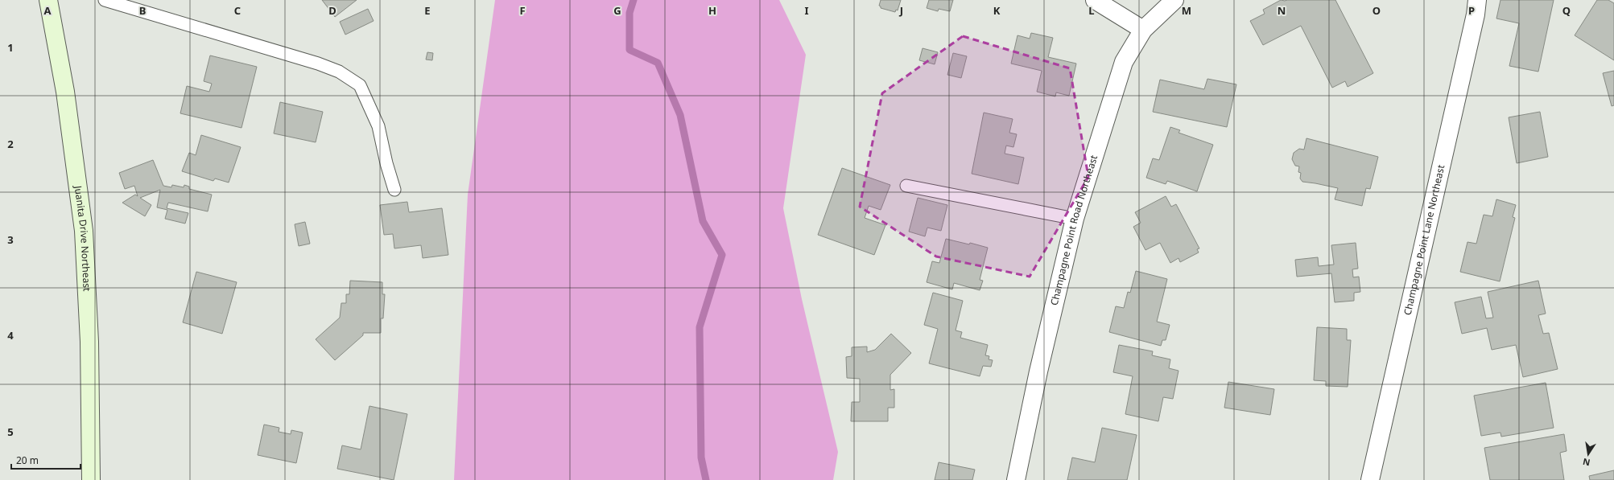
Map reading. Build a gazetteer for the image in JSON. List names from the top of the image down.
{
  "streets": {
    "main road": ["Juanita Drive Northeast"],
    "street": ["Champagne Point Road Northeast", "Champagne Point Lane Northeast"]
  },
  "scale_bar": "20 m",
  "north": "bottom",
  "grid": {
    "columns": [
      "A",
      "B",
      "C",
      "D",
      "E",
      "F",
      "G",
      "H",
      "I",
      "J",
      "K",
      "L",
      "M",
      "N",
      "O",
      "P",
      "Q"
    ],
    "rows": [
      "1",
      "2",
      "3",
      "4",
      "5"
    ]
  }
}
